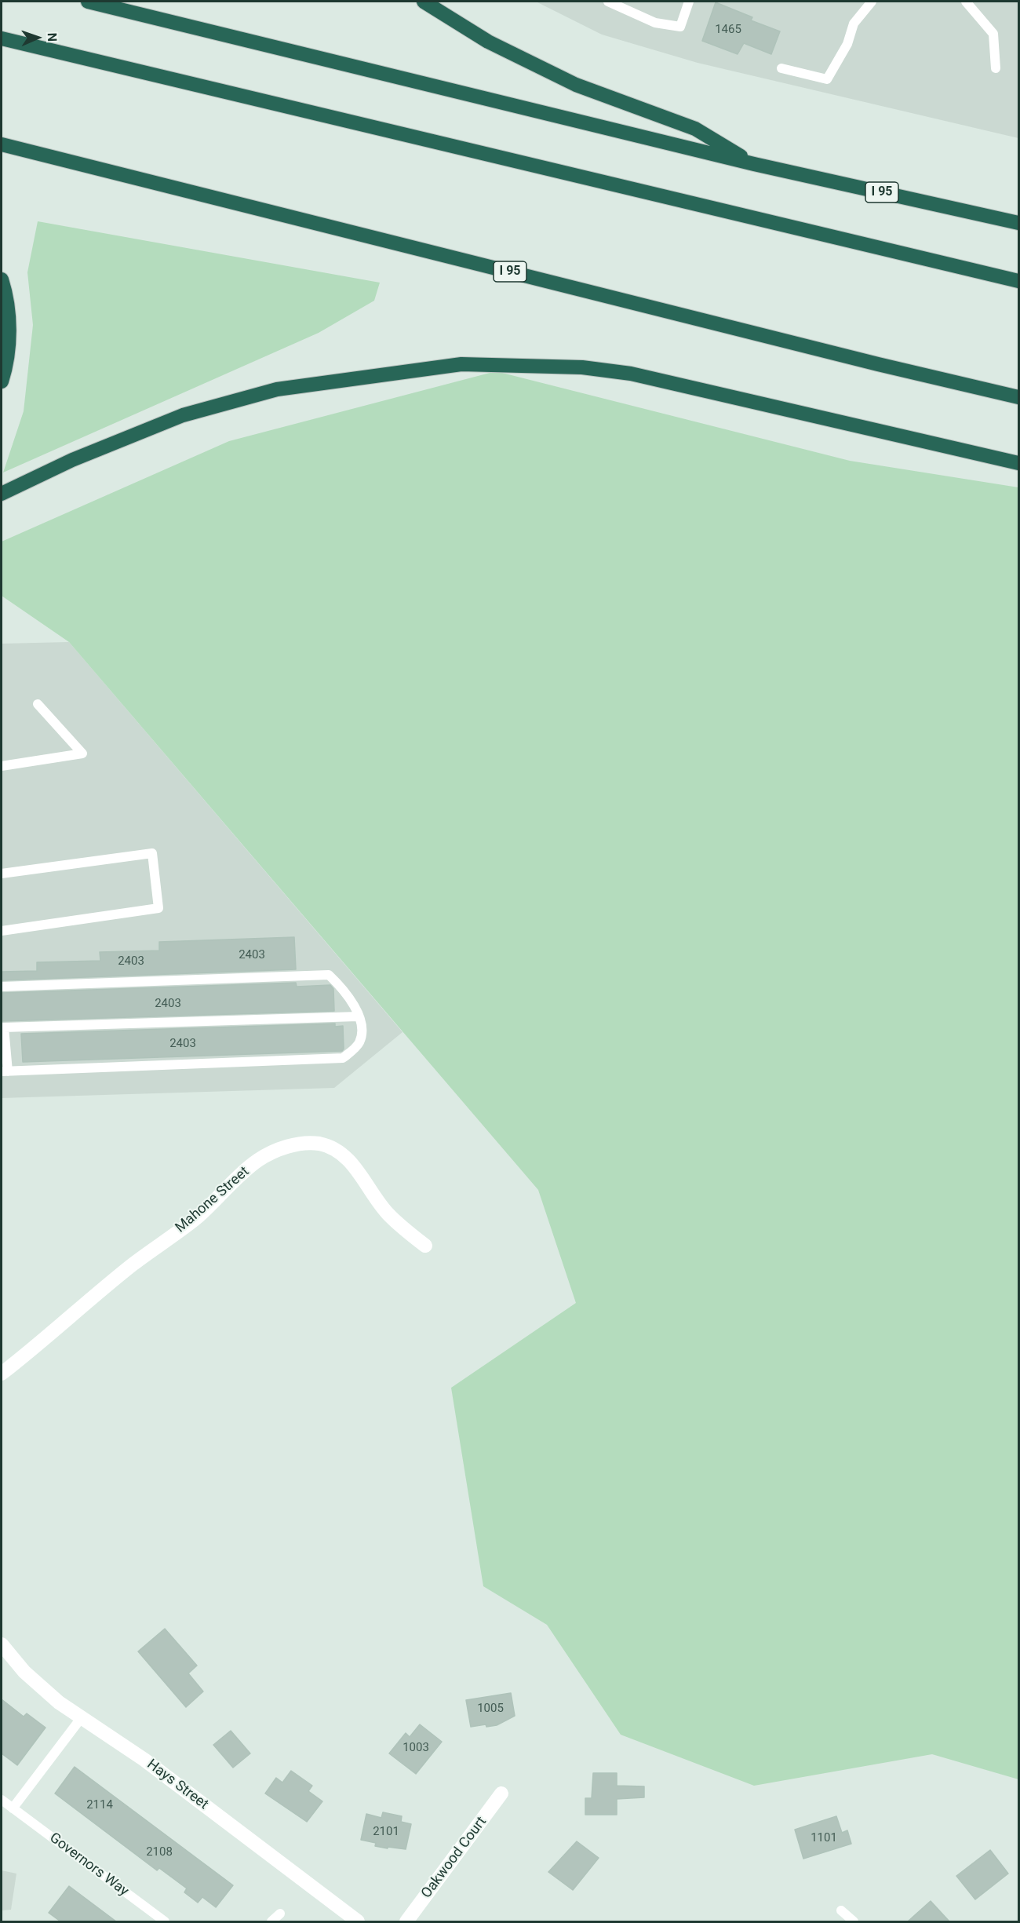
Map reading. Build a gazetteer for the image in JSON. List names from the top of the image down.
{
  "streets": {
    "highway": ["I 95"],
    "street": ["Mahone Street", "Hays Street", "Oakwood Court"],
    "lane": ["Governors Way"]
  },
  "house_numbers": [
    "1465",
    "2403",
    "2403",
    "2403",
    "2403",
    "1005",
    "1003",
    "2114",
    "2101",
    "1101",
    "2108"
  ],
  "north": "right"
}
